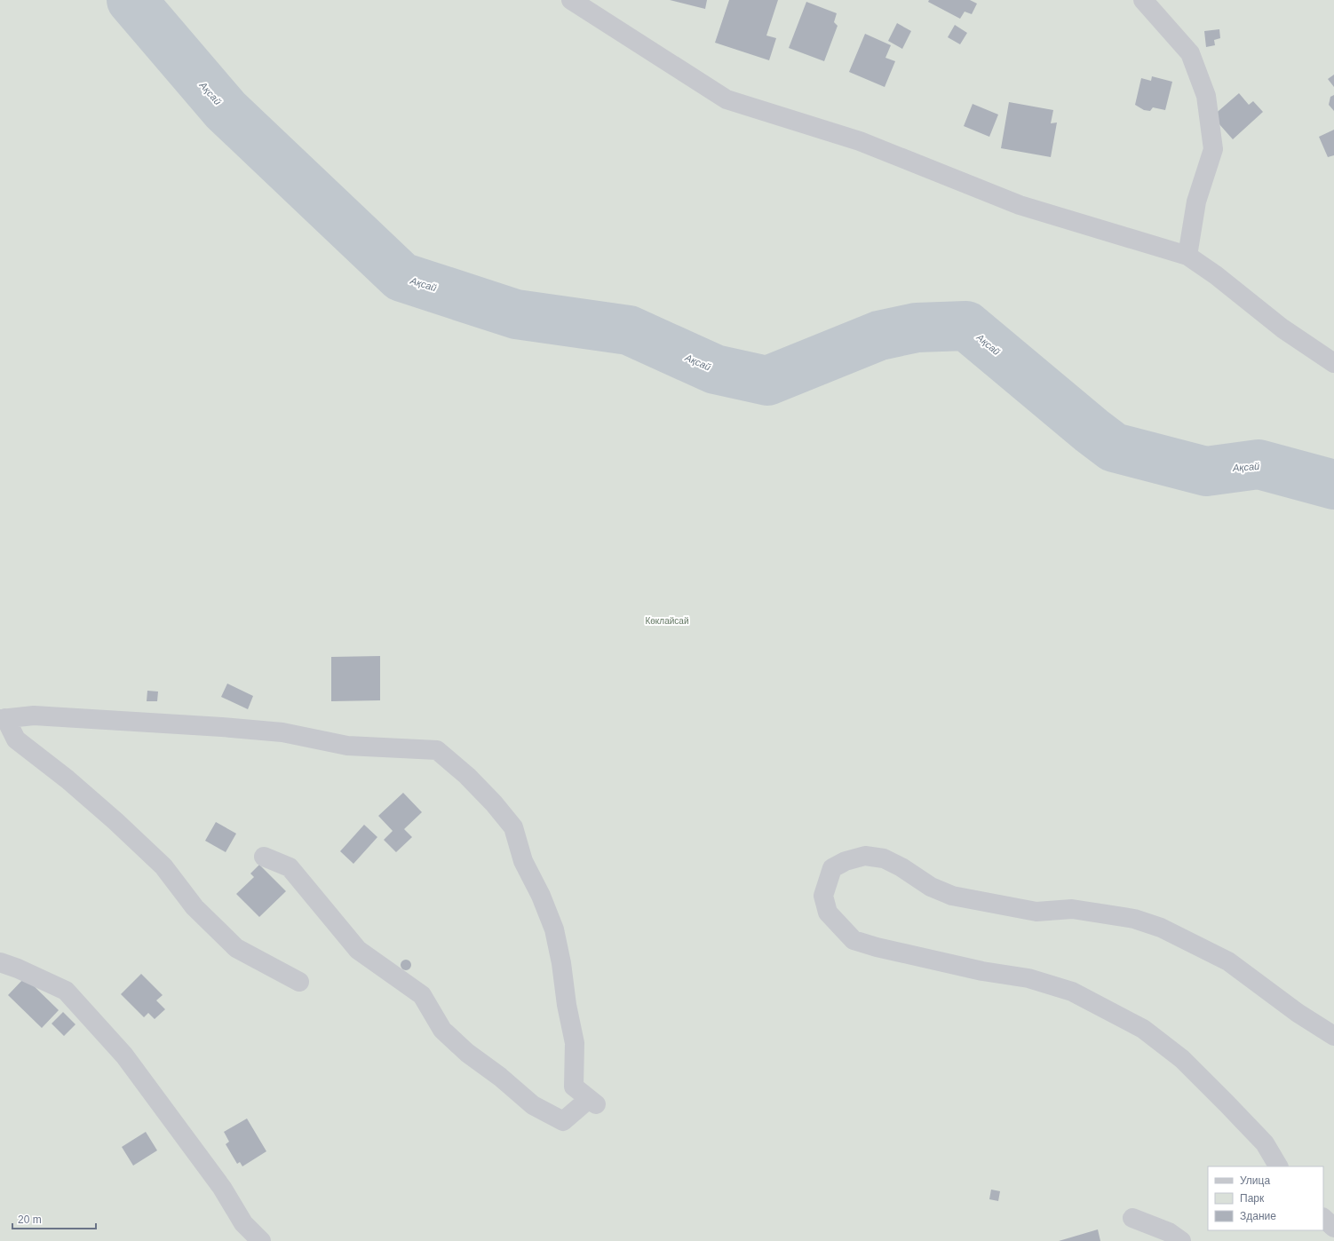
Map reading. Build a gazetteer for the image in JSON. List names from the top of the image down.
{
  "water": ["Ақсай"],
  "parks": ["Көклайсай"],
  "legend": ["Улица", "Парк", "Здание"],
  "scale_bar": "20 m"
}
